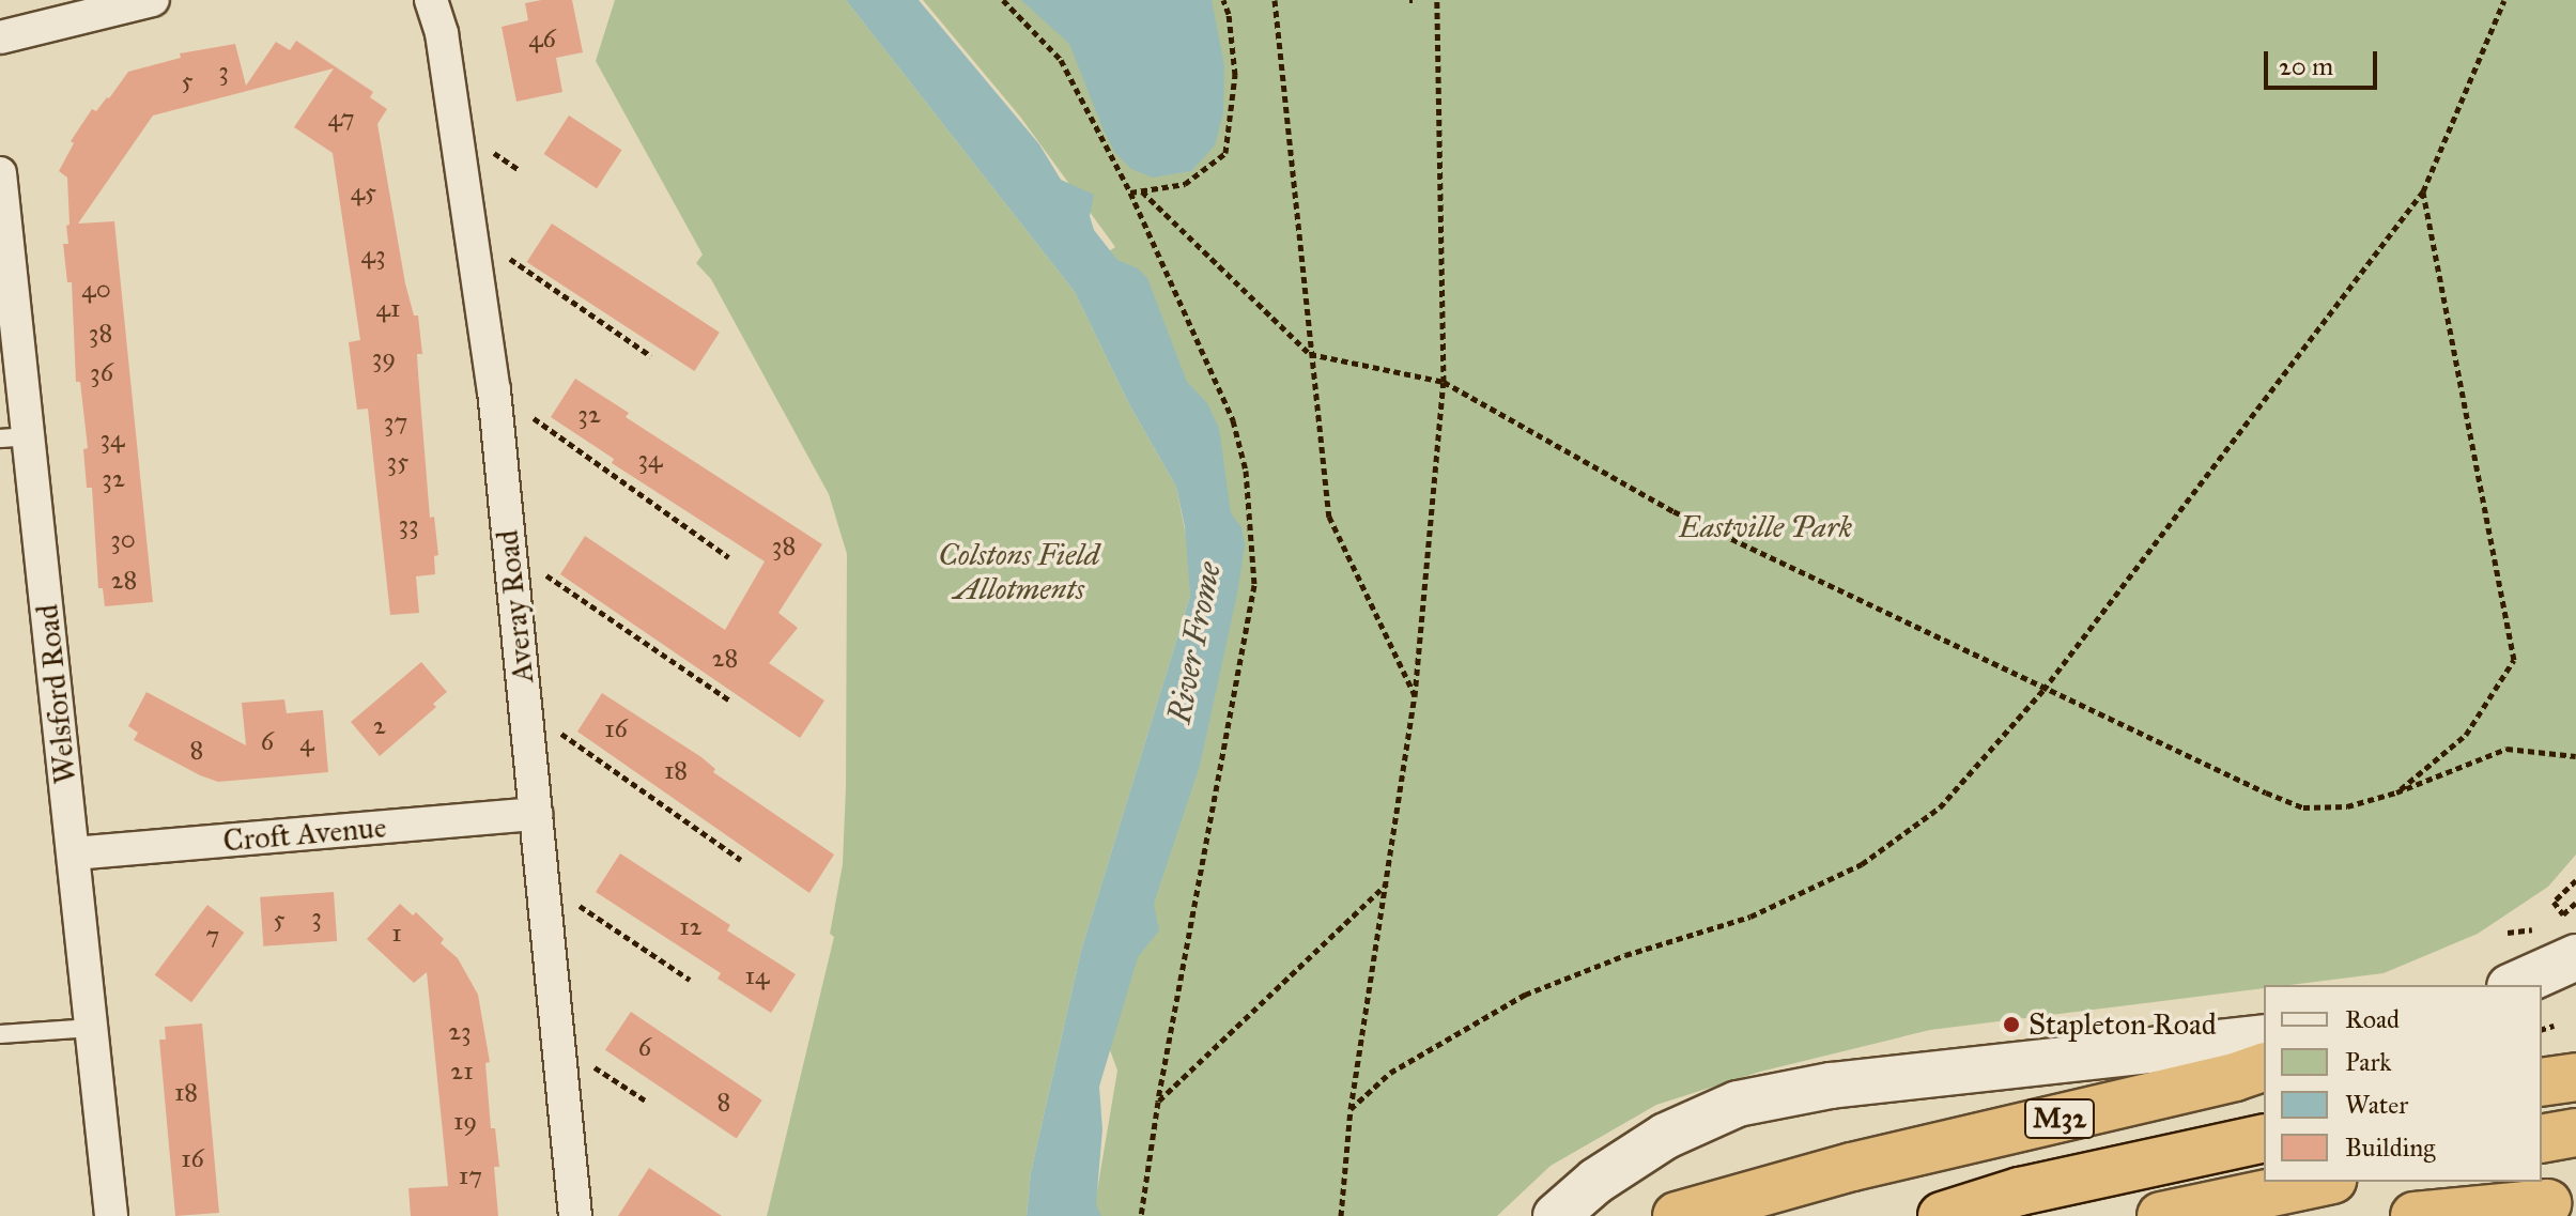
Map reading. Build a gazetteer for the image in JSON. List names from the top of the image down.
{
  "streets": {
    "highway": ["M32"],
    "street": ["Averay Road", "Welsford Road", "Croft Avenue"]
  },
  "crossings": [
    ["Averay Road", "Croft Avenue"],
    ["Welsford Road", "Croft Avenue"]
  ],
  "water": ["River Frome"],
  "parks": ["Eastville Park", "Colstons Field Allotments"],
  "places": ["Stapleton Road"],
  "house_numbers": [
    "46",
    "3",
    "5",
    "47",
    "45",
    "43",
    "40",
    "41",
    "38",
    "39",
    "36",
    "32",
    "37",
    "34",
    "34",
    "35",
    "32",
    "33",
    "30",
    "38",
    "28",
    "28",
    "2",
    "16",
    "6",
    "4",
    "8",
    "18",
    "3",
    "5",
    "12",
    "1",
    "7",
    "14",
    "23",
    "6",
    "21",
    "18",
    "8",
    "19",
    "16",
    "17"
  ],
  "legend": [
    "Road",
    "Park",
    "Water",
    "Building"
  ],
  "scale_bar": "20 m"
}
